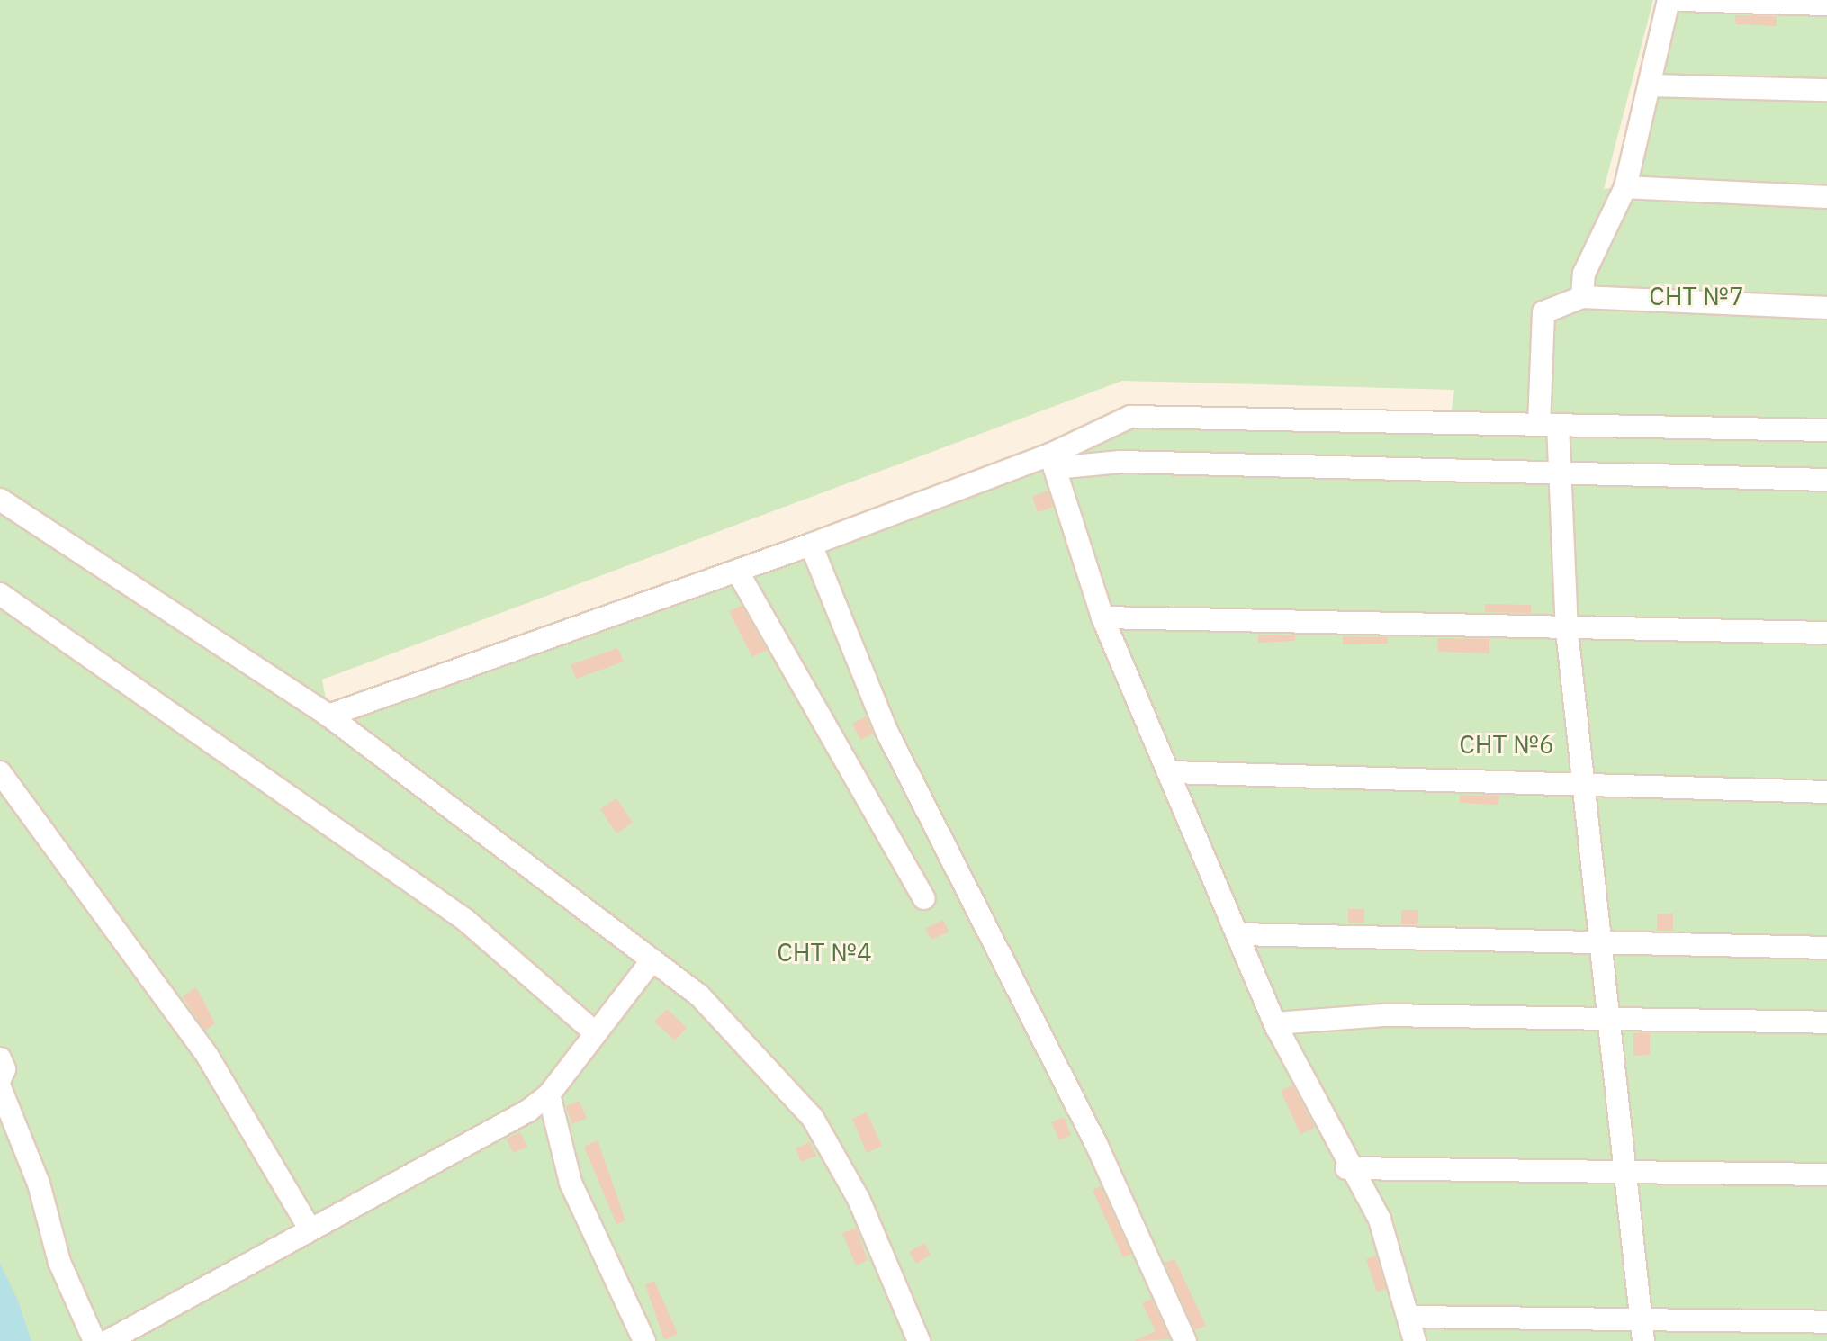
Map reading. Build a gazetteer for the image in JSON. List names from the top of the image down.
{
  "parks": ["СНТ №7", "СНТ №6", "СНТ №4"]
}
